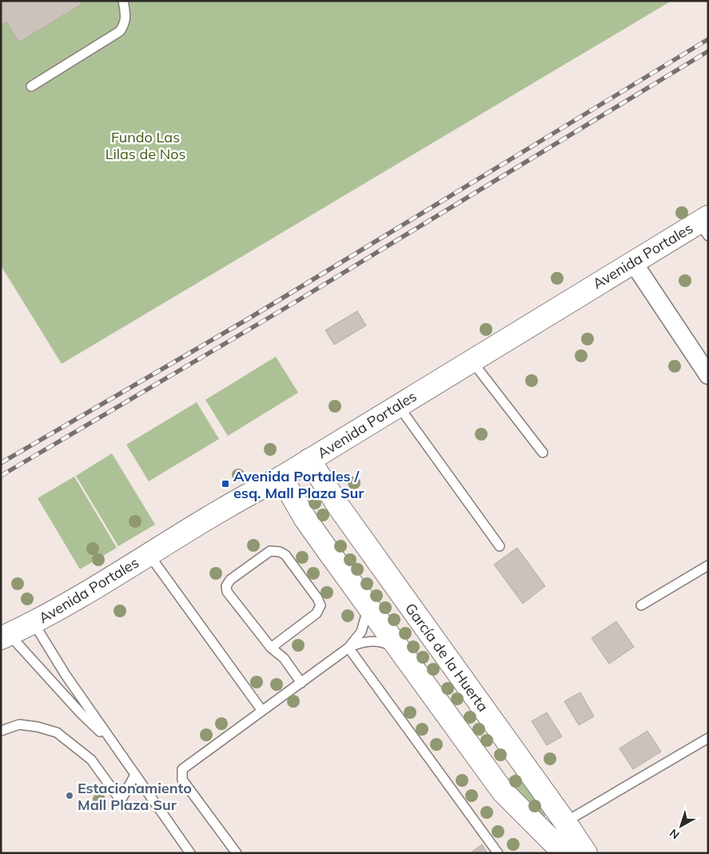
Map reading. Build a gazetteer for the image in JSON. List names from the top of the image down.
{
  "streets": {
    "street": ["Avenida Portales", "García de la Huerta"]
  },
  "crossings": [
    ["Avenida Portales", "García de la Huerta"]
  ],
  "parks": ["Fundo Las Lilas de Nos"],
  "places": {
    "transit": ["Avenida Portales / esq. Mall Plaza Sur"],
    "other": ["Estacionamiento Mall Plaza Sur"]
  },
  "north": "bottom left"
}
